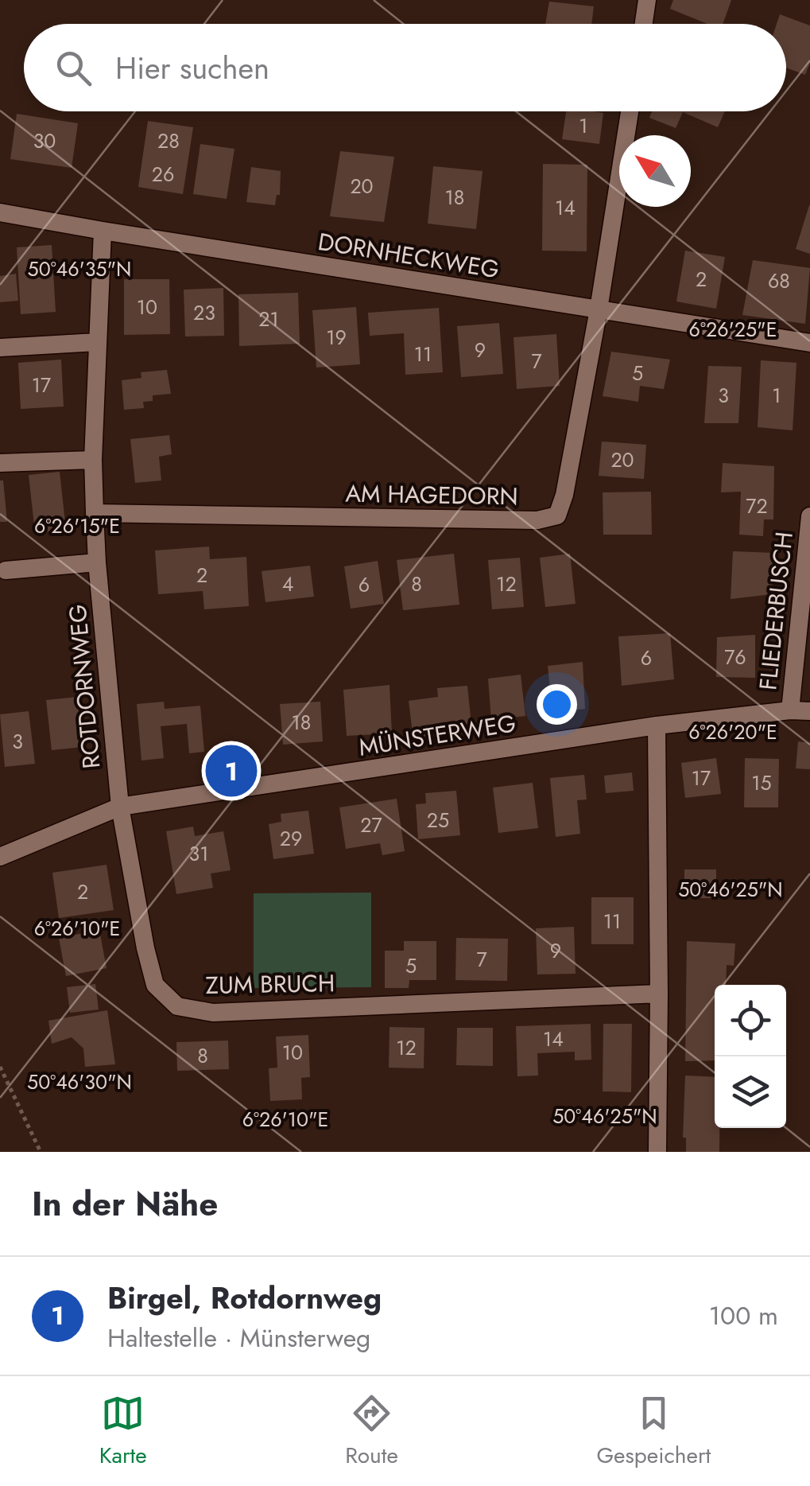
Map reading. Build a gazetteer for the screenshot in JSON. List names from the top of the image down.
{
  "streets": {
    "street": [
      "DORNHECKWEG",
      "AM HAGEDORN",
      "FLIEDERBUSCH",
      "ROTDORNWEG",
      "MÜNSTERWEG",
      "ZUM BRUCH"
    ]
  },
  "crossings": [
    ["DORNHECKWEG", "AM HAGEDORN"],
    ["DORNHECKWEG", "ROTDORNWEG"],
    ["AM HAGEDORN", "ROTDORNWEG"],
    ["FLIEDERBUSCH", "MÜNSTERWEG"],
    ["ROTDORNWEG", "MÜNSTERWEG"],
    ["ROTDORNWEG", "ZUM BRUCH"],
    ["MÜNSTERWEG", "ZUM BRUCH"]
  ],
  "house_numbers": [
    "1",
    "30",
    "28",
    "26",
    "20",
    "18",
    "14",
    "2",
    "68",
    "10",
    "23",
    "21",
    "19",
    "9",
    "11",
    "7",
    "5",
    "17",
    "3",
    "1",
    "20",
    "72",
    "2",
    "4",
    "8",
    "12",
    "6",
    "76",
    "6",
    "18",
    "3",
    "17",
    "15",
    "25",
    "27",
    "29",
    "31",
    "2",
    "11",
    "9",
    "7",
    "5",
    "14",
    "12",
    "10",
    "8"
  ],
  "north": "top left",
  "page": {
    "search": "Hier suchen",
    "pins": "1",
    "heading": "In der Nähe",
    "list": [
      {
        "mark": "1",
        "name": "Birgel, Rotdornweg",
        "note": "Haltestelle · Münsterweg",
        "value": "100 m"
      }
    ],
    "nav": ["Karte", "Route", "Gespeichert"]
  },
  "coordinates": [
    "50°46'35\"N",
    "6°26'25\"E",
    "6°26'15\"E",
    "6°26'20\"E",
    "50°46'25\"N",
    "6°26'10\"E",
    "50°46'30\"N"
  ]
}
